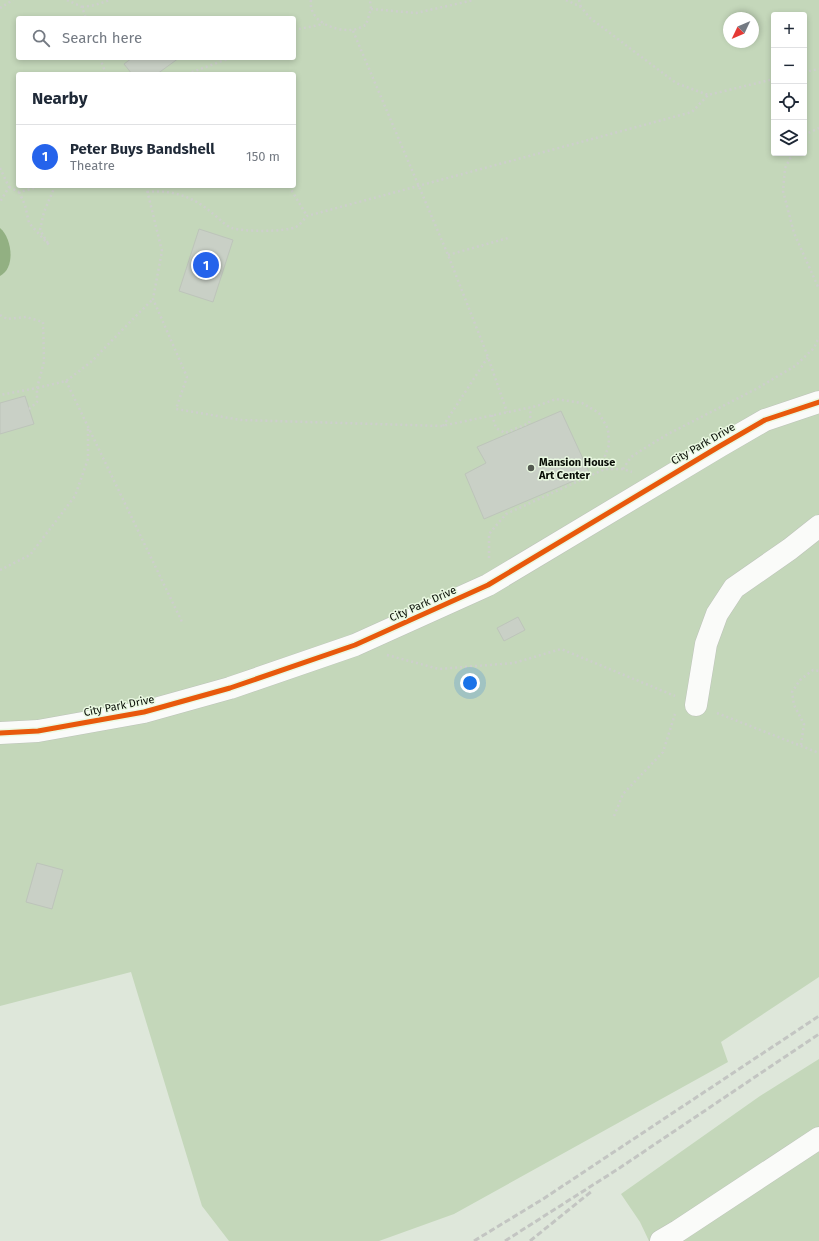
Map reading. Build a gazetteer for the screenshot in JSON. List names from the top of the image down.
{
  "streets": {
    "street": ["City Park Drive"]
  },
  "places": ["Mansion House Art Center"],
  "north": "bottom left",
  "page": {
    "map_buttons": ["+", "−"],
    "search": "Search here",
    "heading": "Nearby",
    "list": [
      {
        "mark": "1",
        "name": "Peter Buys Bandshell",
        "note": "Theatre",
        "value": "150 m"
      }
    ],
    "pins": "1"
  }
}
